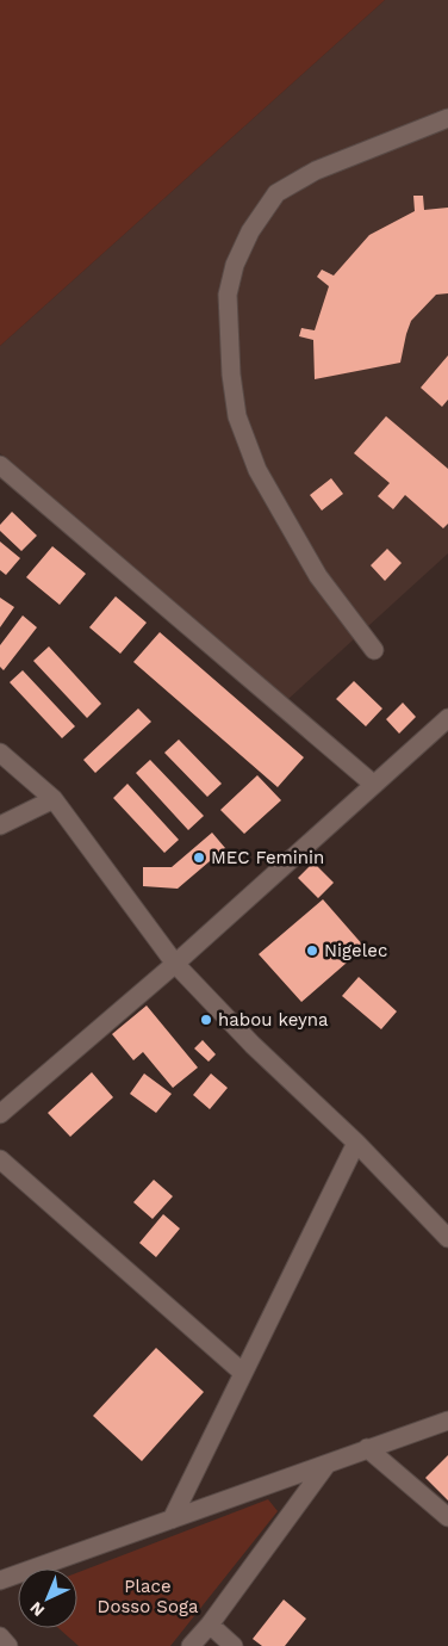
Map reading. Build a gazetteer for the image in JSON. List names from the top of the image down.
{
  "parks": ["Place Dosso Soga"],
  "places": ["MEC Feminin", "Nigelec", "habou keyna"],
  "north": "bottom left"
}
